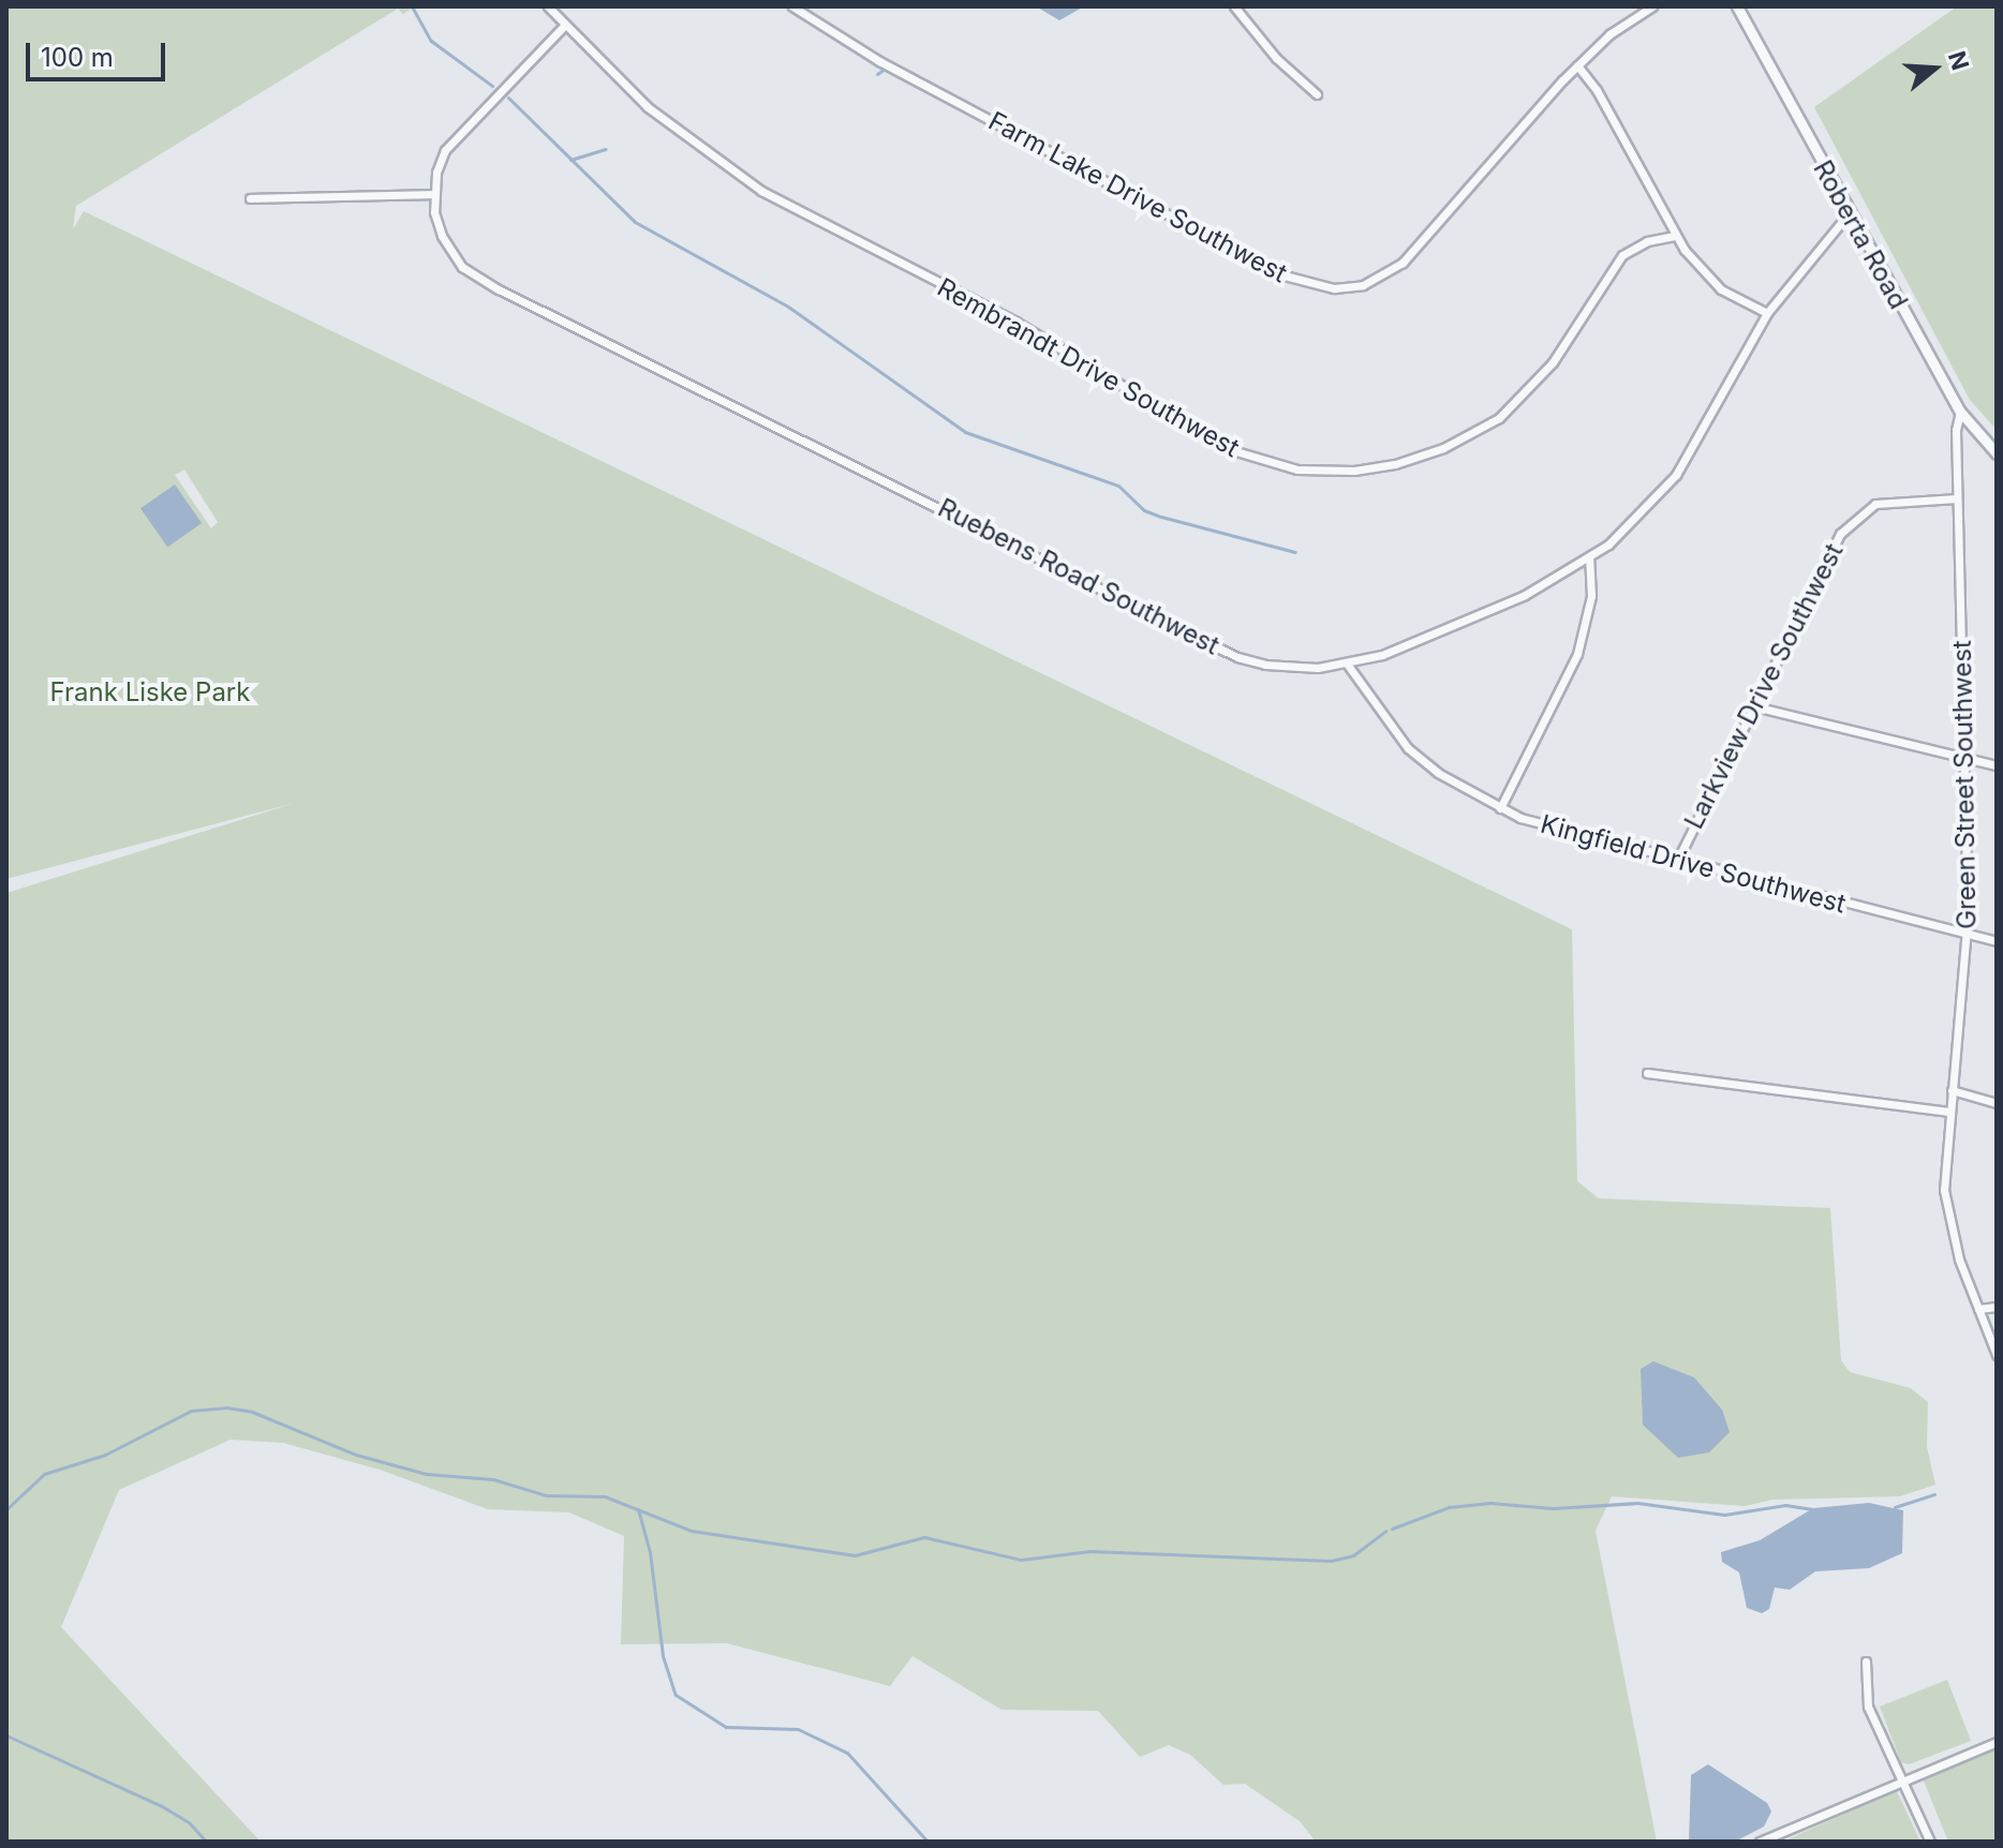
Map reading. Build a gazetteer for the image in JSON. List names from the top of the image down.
{
  "streets": {
    "street": [
      "Farm Lake Drive Southwest",
      "Roberta Road",
      "Rembrandt Drive Southwest",
      "Ruebens Road Southwest",
      "Larkview Drive Southwest",
      "Green Street Southwest",
      "Kingfield Drive Southwest"
    ]
  },
  "crossings": [
    ["Roberta Road", "Ruebens Road Southwest"],
    ["Roberta Road", "Green Street Southwest"],
    ["Ruebens Road Southwest", "Kingfield Drive Southwest"],
    ["Larkview Drive Southwest", "Green Street Southwest"],
    ["Larkview Drive Southwest", "Kingfield Drive Southwest"],
    ["Green Street Southwest", "Kingfield Drive Southwest"]
  ],
  "parks": ["Frank Liske Park"],
  "scale_bar": "100 m",
  "north": "right"
}
